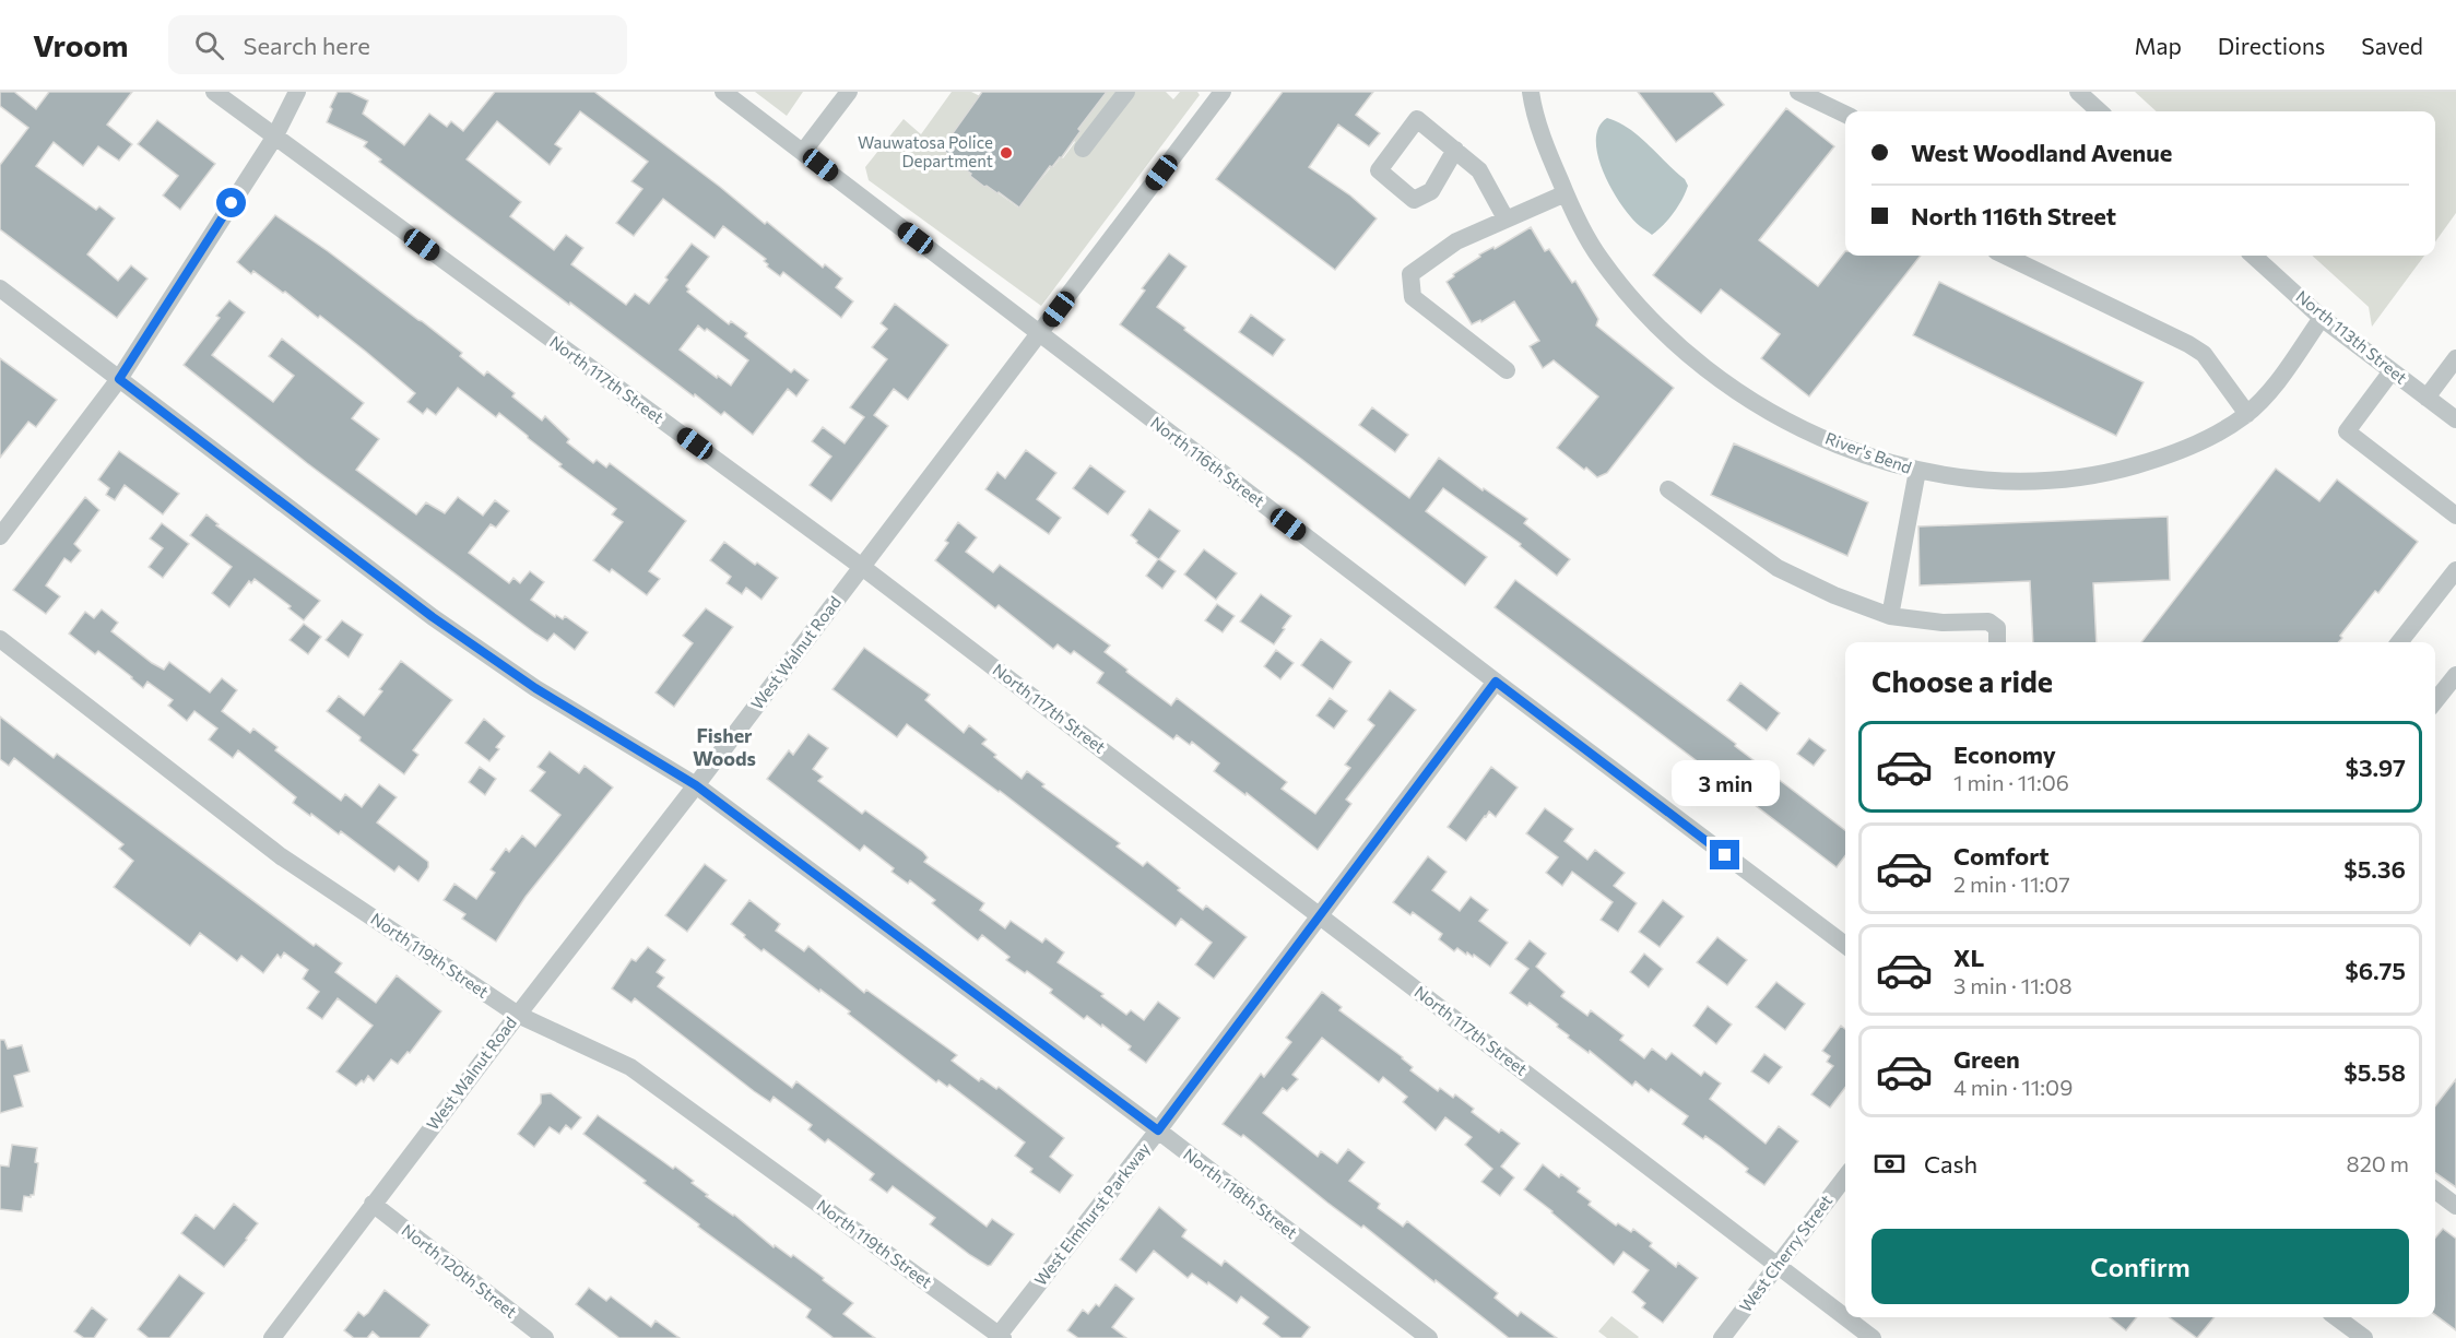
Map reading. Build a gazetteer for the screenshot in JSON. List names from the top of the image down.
{
  "streets": {
    "street": [
      "North 113th Street",
      "North 117th Street",
      "River's Bend",
      "North 116th Street",
      "West Walnut Road",
      "North 119th Street",
      "North 118th Street",
      "West Elmhurst Parkway",
      "West Cherry Street",
      "North 120th Street"
    ]
  },
  "crossings": [
    ["North 113th Street", "River's Bend"],
    ["North 117th Street", "West Walnut Road"],
    ["North 117th Street", "West Elmhurst Parkway"],
    ["North 117th Street", "West Cherry Street"],
    ["North 116th Street", "West Walnut Road"],
    ["North 116th Street", "West Elmhurst Parkway"],
    ["West Walnut Road", "North 119th Street"],
    ["West Walnut Road", "North 118th Street"],
    ["West Walnut Road", "North 120th Street"],
    ["North 119th Street", "West Elmhurst Parkway"],
    ["North 118th Street", "West Elmhurst Parkway"]
  ],
  "districts": ["Fisher Woods"],
  "places": ["Wauwatosa Police Department"],
  "page": {
    "header": "Vroom",
    "search": "Search here",
    "nav": ["Map", "Directions", "Saved"],
    "banner": ["West Woodland Avenue", "North 116th Street"],
    "heading": "Choose a ride",
    "list": [
      {
        "name": "Economy",
        "note": "1 min · 11:06",
        "value": "$3.97"
      },
      {
        "name": "Comfort",
        "note": "2 min · 11:07",
        "value": "$5.36"
      },
      {
        "name": "XL",
        "note": "3 min · 11:08",
        "value": "$6.75"
      },
      {
        "name": "Green",
        "note": "4 min · 11:09",
        "value": "$5.58"
      }
    ],
    "bubble": "3 min",
    "pay": ["Cash", "820 m"],
    "buttons": "Confirm"
  }
}
